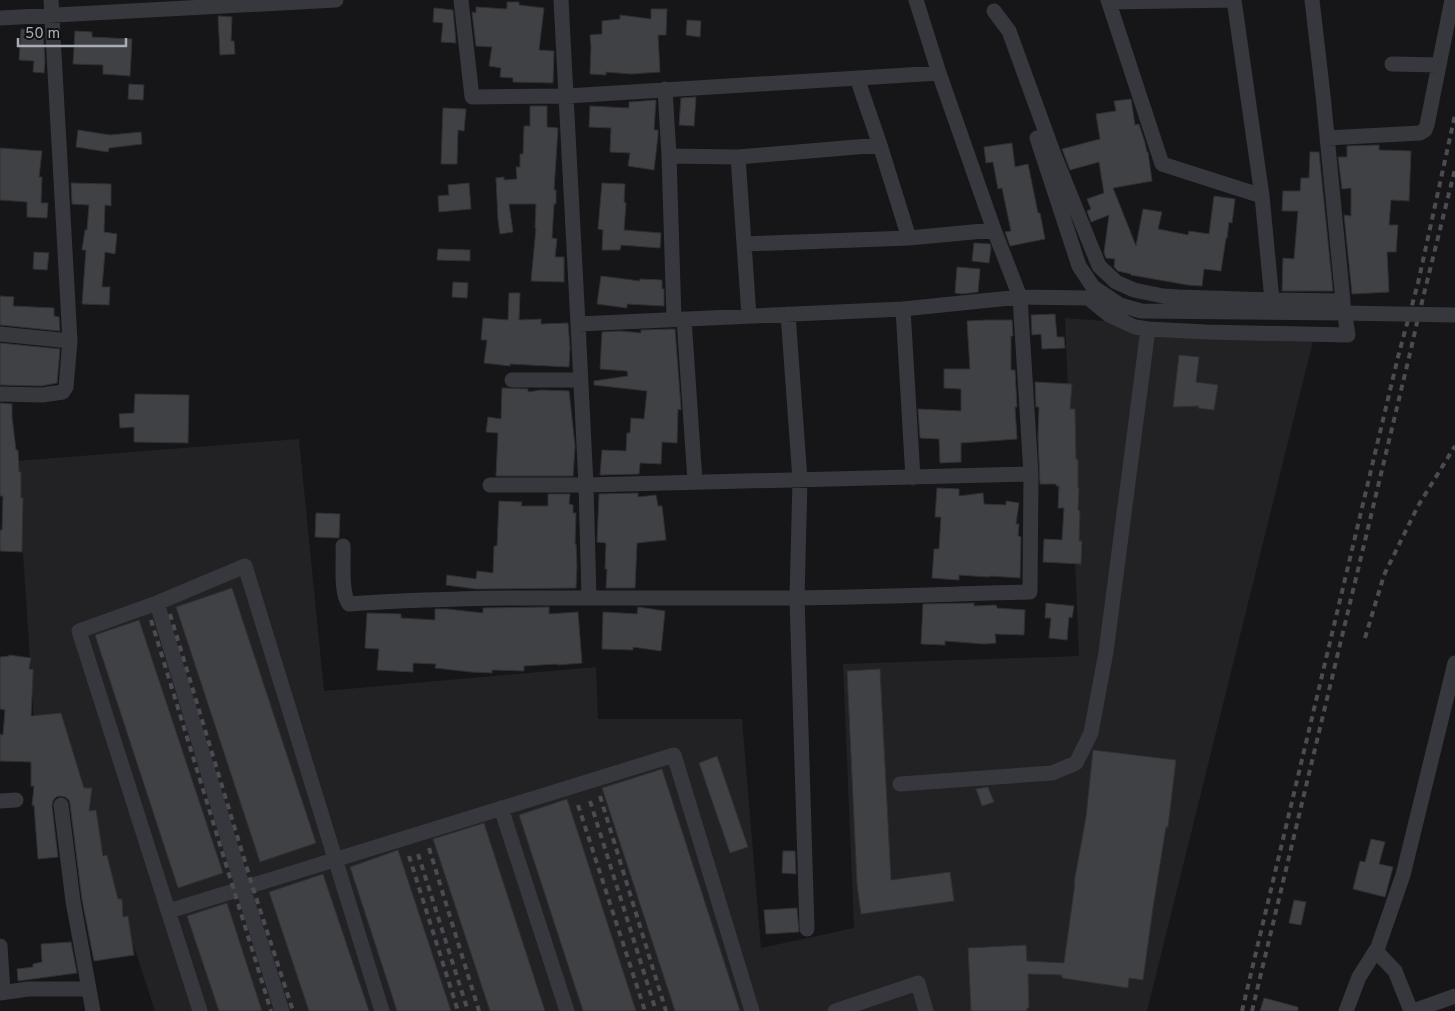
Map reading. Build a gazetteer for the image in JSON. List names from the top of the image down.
{
  "scale_bar": "50 m"
}
